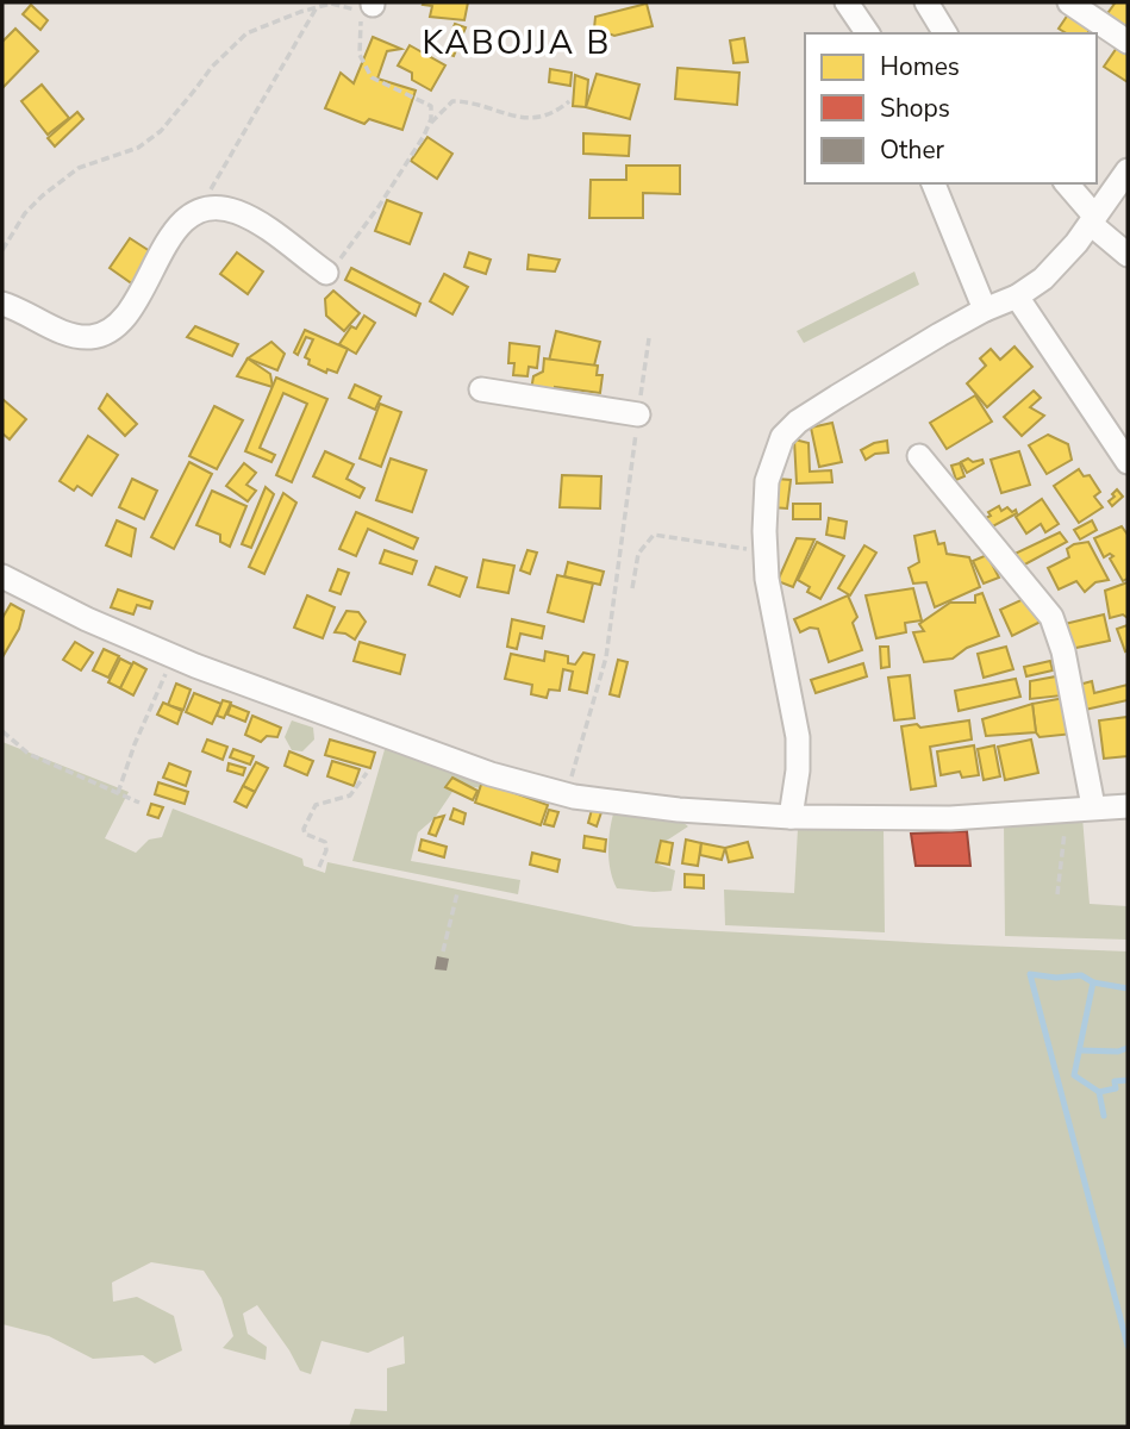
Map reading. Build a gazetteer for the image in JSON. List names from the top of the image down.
{
  "districts": ["KABOJJA B"],
  "legend": ["Homes", "Shops", "Other"]
}
